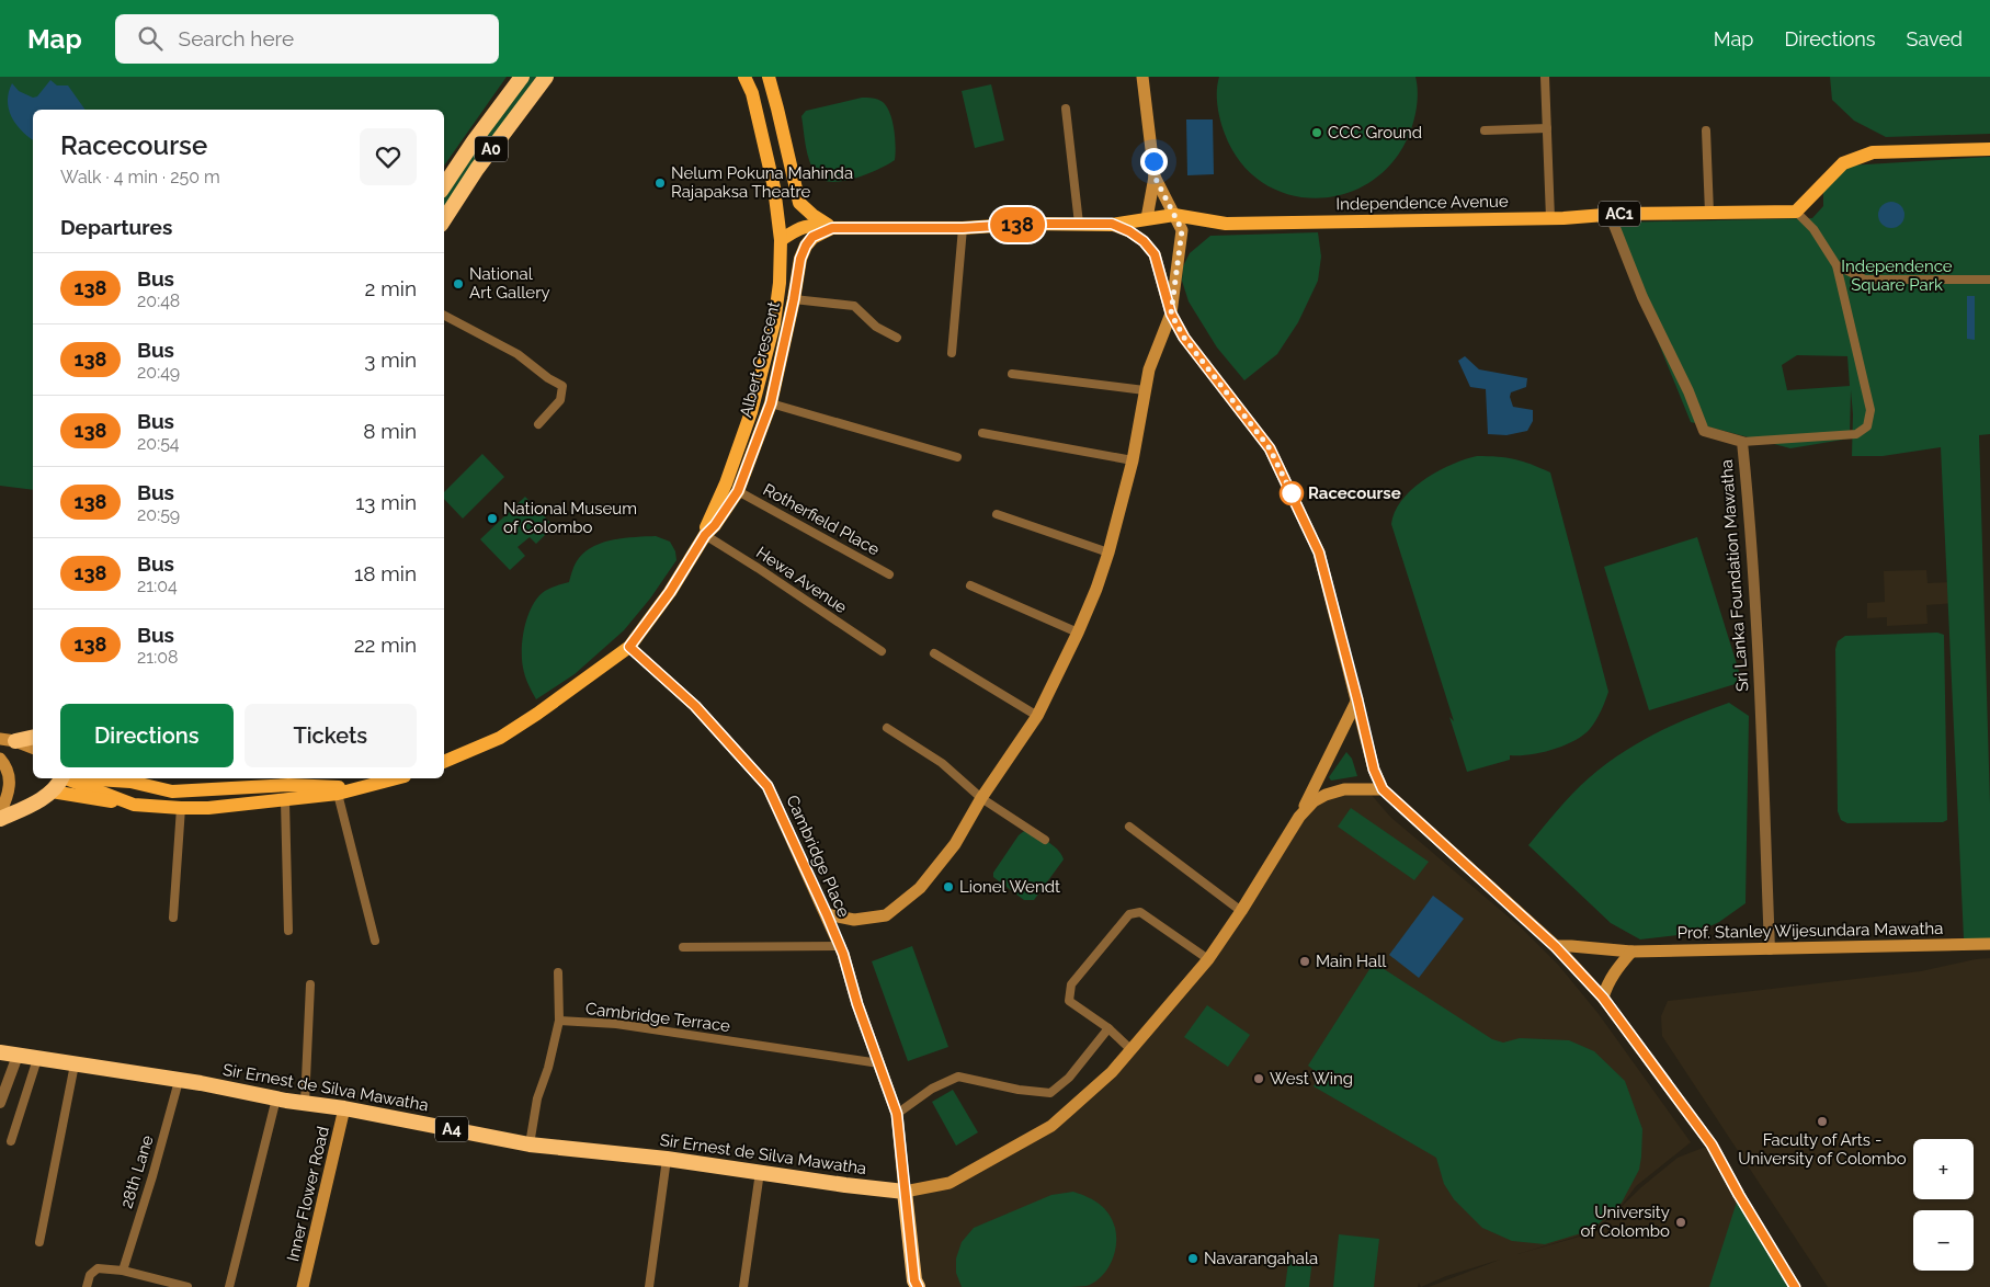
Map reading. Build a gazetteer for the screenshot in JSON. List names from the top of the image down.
{
  "streets": {
    "highway": ["A0", "Sir Ernest de Silva Mawatha", "A4"],
    "main road": [
      "Independence Avenue",
      "AC1",
      "Albert Crescent",
      "Cambridge Place",
      "Prof. Stanley Wijesundara Mawatha",
      "Inner Flower Road"
    ],
    "street": [
      "Rotherfield Place",
      "Sri Lanka Foundation Mawatha",
      "Hewa Avenue",
      "Cambridge Terrace",
      "28th Lane"
    ]
  },
  "crossings": [
    ["Independence Avenue", "Albert Crescent"],
    ["Independence Avenue", "Sri Lanka Foundation Mawatha"],
    ["Albert Crescent", "Rotherfield Place"],
    ["Albert Crescent", "Hewa Avenue"],
    ["Albert Crescent", "Cambridge Place"],
    ["Sri Lanka Foundation Mawatha", "Prof. Stanley Wijesundara Mawatha"],
    ["Cambridge Place", "Cambridge Terrace"],
    ["Cambridge Place", "Sir Ernest de Silva Mawatha"],
    ["Sir Ernest de Silva Mawatha", "28th Lane"],
    ["Sir Ernest de Silva Mawatha", "Inner Flower Road"]
  ],
  "parks": ["Independence Square Park"],
  "places": [
    "CCC Ground",
    "Nelum Pokuna Mahinda Rajapaksa Theatre",
    "National Art Gallery",
    "Racecourse",
    "National Museum of Colombo",
    "Lionel Wendt",
    "Main Hall",
    "West Wing",
    "Faculty of Arts - University of Colombo",
    "University of Colombo",
    "Navarangahala"
  ],
  "lines": ["bus line 138"],
  "page": {
    "header": "Map",
    "search": "Search here",
    "nav": ["Map", "Directions", "Saved"],
    "on_map": "138",
    "heading": [
      ["Racecourse", "Walk · 4 min · 250 m"],
      "Departures"
    ],
    "list": [
      {
        "mark": "138",
        "name": "Bus",
        "note": "20:48",
        "value": "2 min"
      },
      {
        "mark": "138",
        "name": "Bus",
        "note": "20:49",
        "value": "3 min"
      },
      {
        "mark": "138",
        "name": "Bus",
        "note": "20:54",
        "value": "8 min"
      },
      {
        "mark": "138",
        "name": "Bus",
        "note": "20:59",
        "value": "13 min"
      },
      {
        "mark": "138",
        "name": "Bus",
        "note": "21:04",
        "value": "18 min"
      },
      {
        "mark": "138",
        "name": "Bus",
        "note": "21:08",
        "value": "22 min"
      }
    ],
    "buttons": ["Directions", "Tickets"],
    "map_buttons": ["+", "−"]
  }
}
